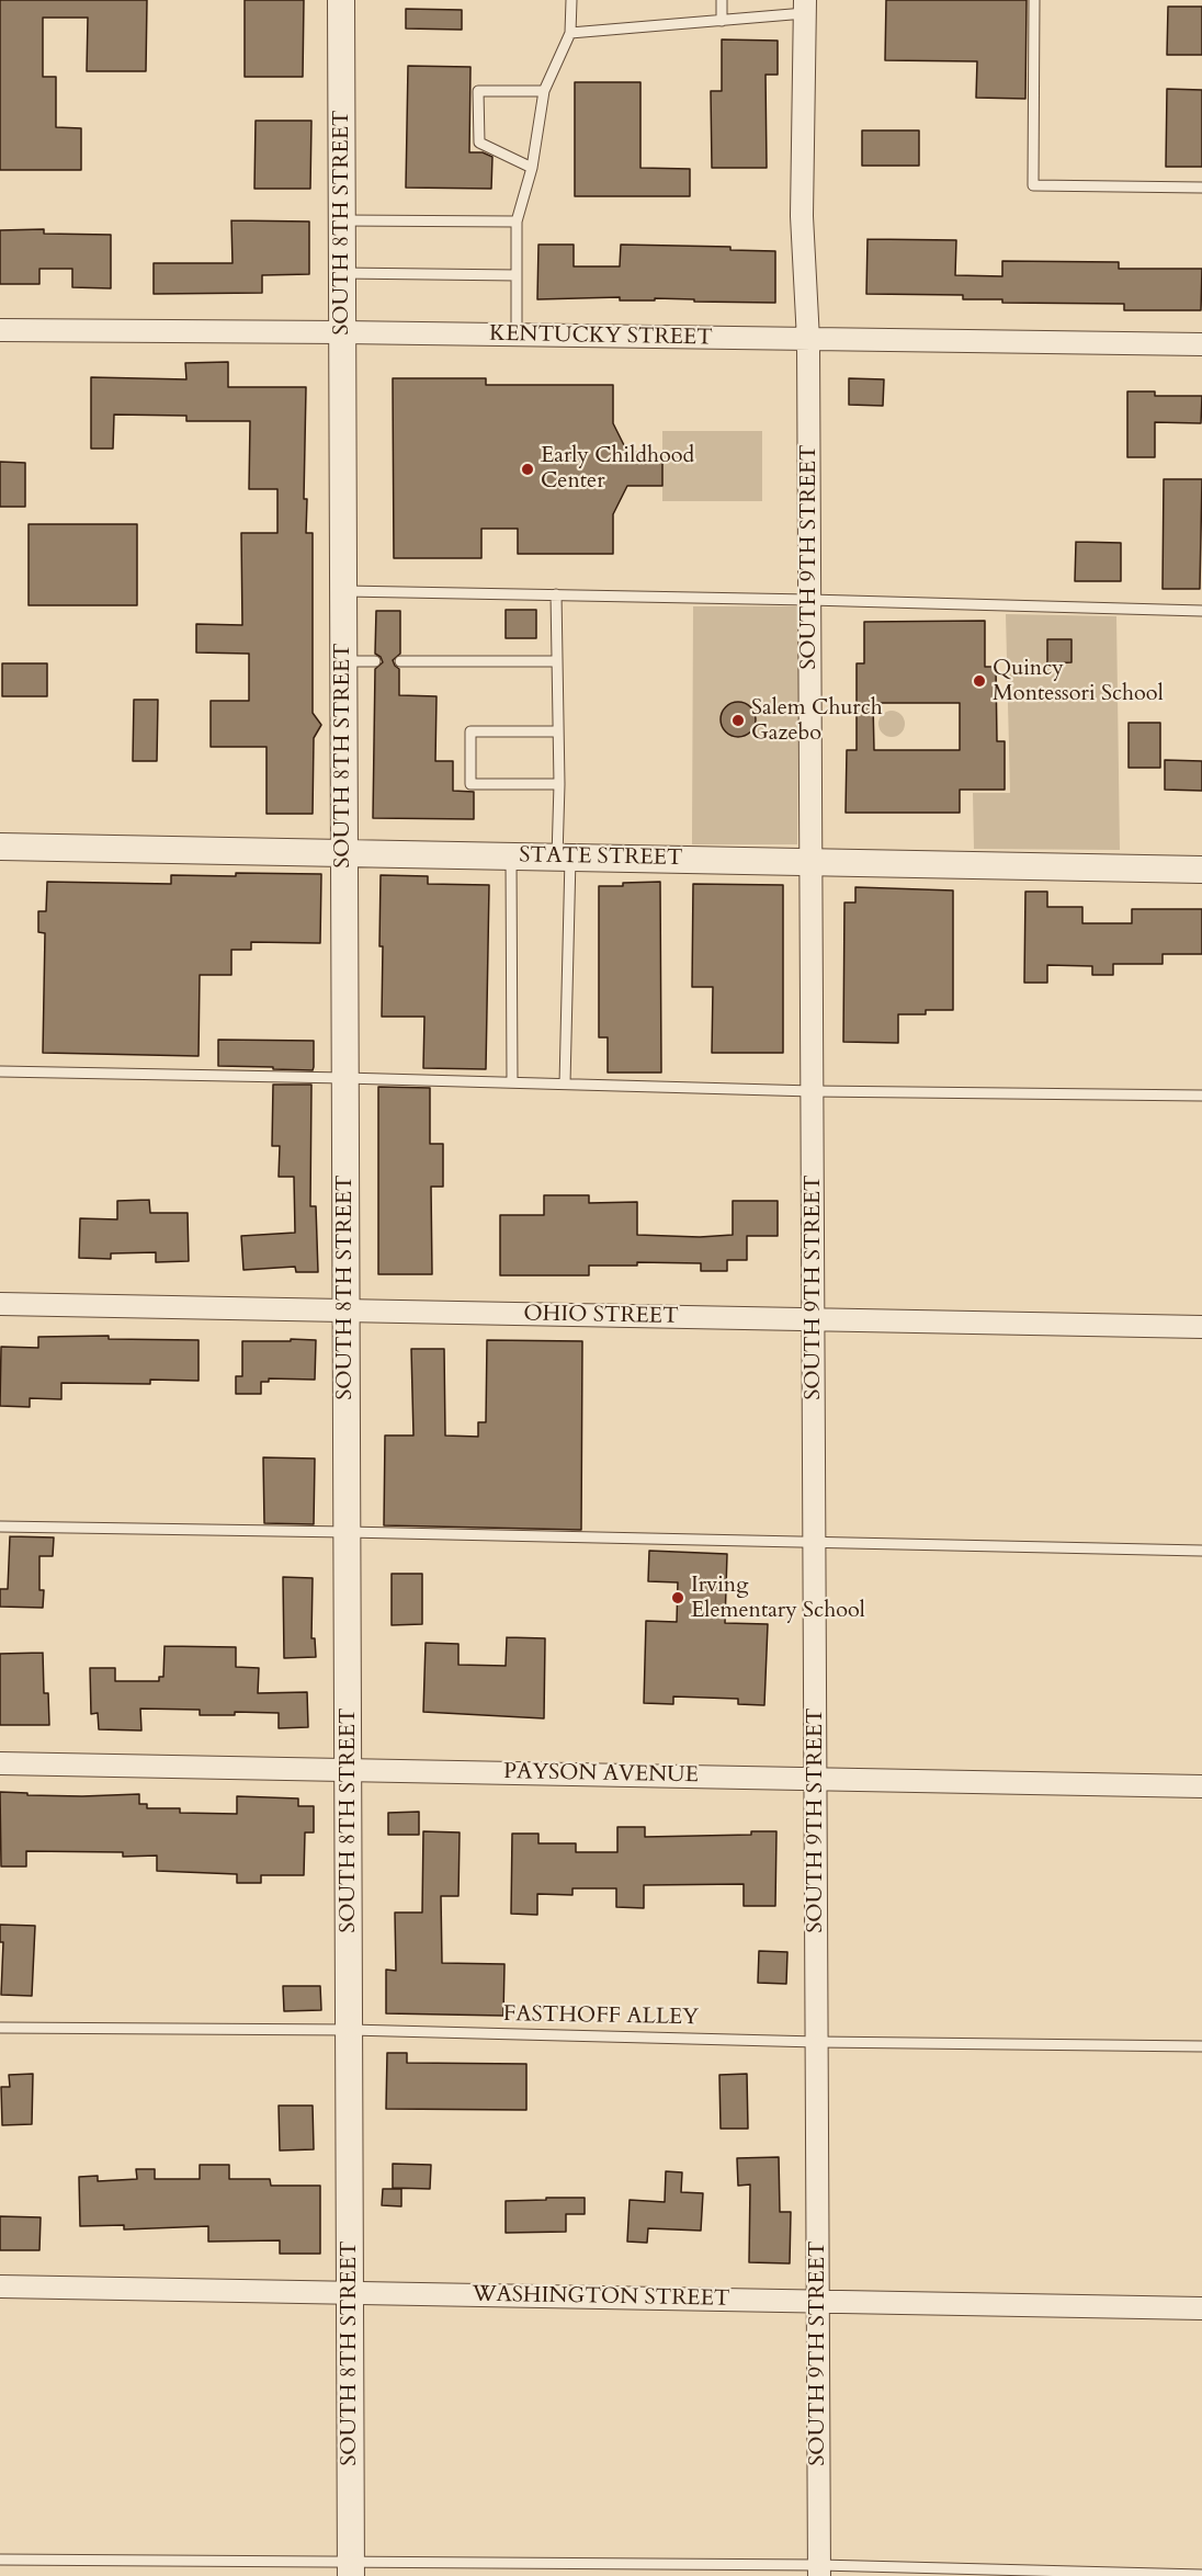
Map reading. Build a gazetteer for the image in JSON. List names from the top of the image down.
{
  "streets": {
    "street": [
      "SOUTH 8TH STREET",
      "KENTUCKY STREET",
      "SOUTH 9TH STREET",
      "STATE STREET",
      "OHIO STREET",
      "PAYSON AVENUE",
      "WASHINGTON STREET"
    ],
    "lane": ["FASTHOFF ALLEY"]
  },
  "crossings": [
    ["SOUTH 8TH STREET", "KENTUCKY STREET"],
    ["SOUTH 8TH STREET", "STATE STREET"],
    ["SOUTH 8TH STREET", "OHIO STREET"],
    ["SOUTH 8TH STREET", "PAYSON AVENUE"],
    ["SOUTH 8TH STREET", "FASTHOFF ALLEY"],
    ["SOUTH 8TH STREET", "WASHINGTON STREET"],
    ["KENTUCKY STREET", "SOUTH 9TH STREET"],
    ["SOUTH 9TH STREET", "STATE STREET"],
    ["SOUTH 9TH STREET", "OHIO STREET"],
    ["SOUTH 9TH STREET", "PAYSON AVENUE"],
    ["SOUTH 9TH STREET", "FASTHOFF ALLEY"],
    ["SOUTH 9TH STREET", "WASHINGTON STREET"]
  ],
  "places": [
    "Early Childhood Center",
    "Quincy Montessori School",
    "Salem Church Gazebo",
    "Irving Elementary School"
  ]
}
